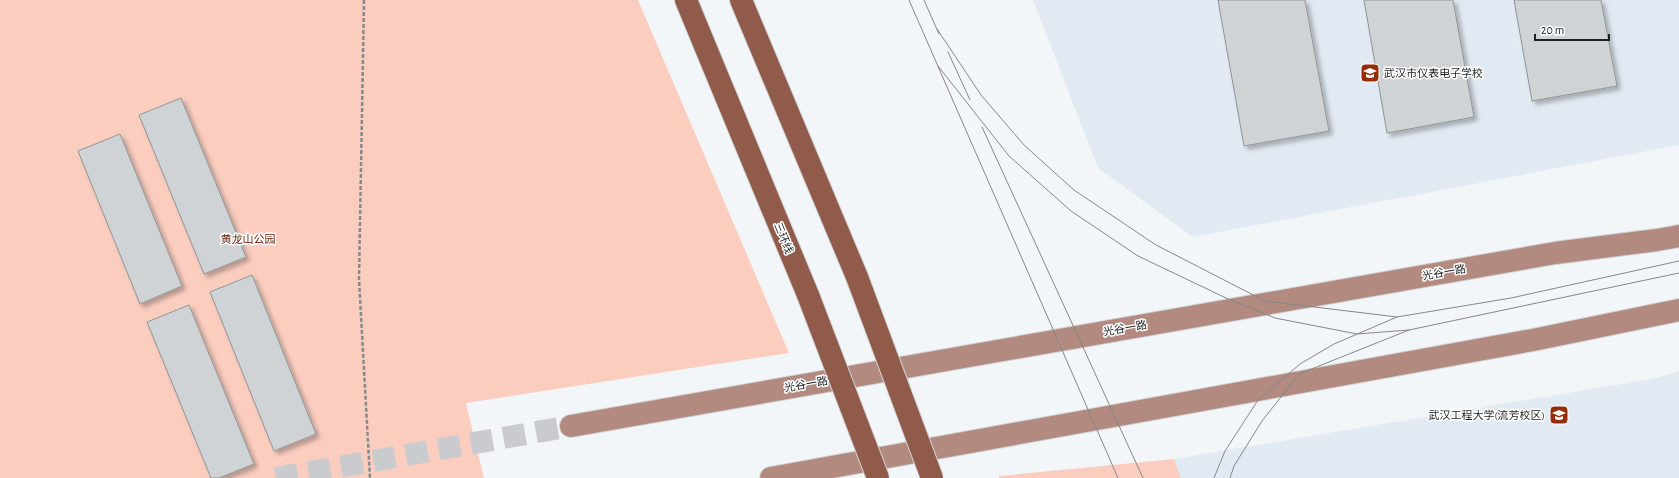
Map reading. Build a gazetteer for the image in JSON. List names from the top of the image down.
{
  "streets": {
    "highway": ["三环线"],
    "main road": ["光谷一路"]
  },
  "parks": ["黄龙山公园"],
  "places": {
    "school or university": ["武汉市仪表电子学校", "武汉工程大学(流芳校区)"]
  },
  "scale_bar": "20 m"
}
